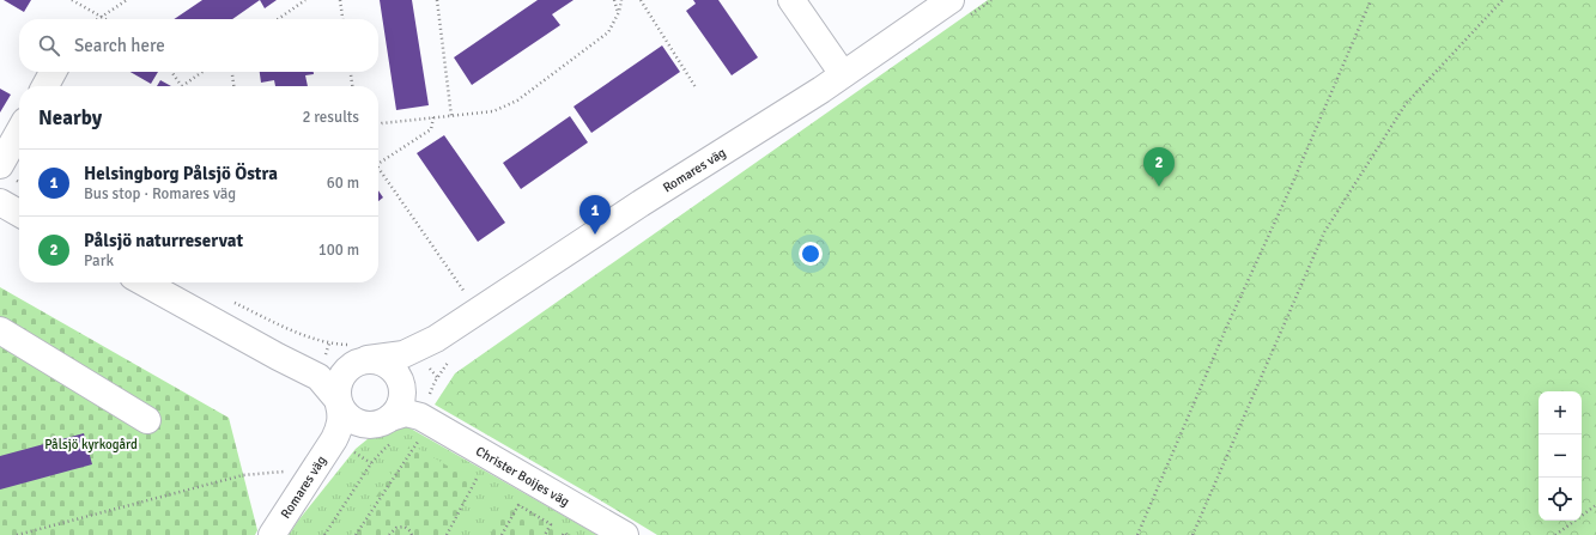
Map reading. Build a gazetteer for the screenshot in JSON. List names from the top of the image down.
{
  "streets": {
    "street": ["Romares väg", "Christer Boijes väg"]
  },
  "crossings": [
    ["Romares väg", "Christer Boijes väg"]
  ],
  "parks": ["Pålsjö kyrkogård"],
  "page": {
    "search": "Search here",
    "heading": ["Nearby", "2 results"],
    "pins": ["2", "1"],
    "list": [
      {
        "mark": "1",
        "name": "Helsingborg Pålsjö Östra",
        "note": "Bus stop · Romares väg",
        "value": "60 m"
      },
      {
        "mark": "2",
        "name": "Pålsjö naturreservat",
        "note": "Park",
        "value": "100 m"
      }
    ],
    "map_buttons": ["+", "−"]
  }
}
